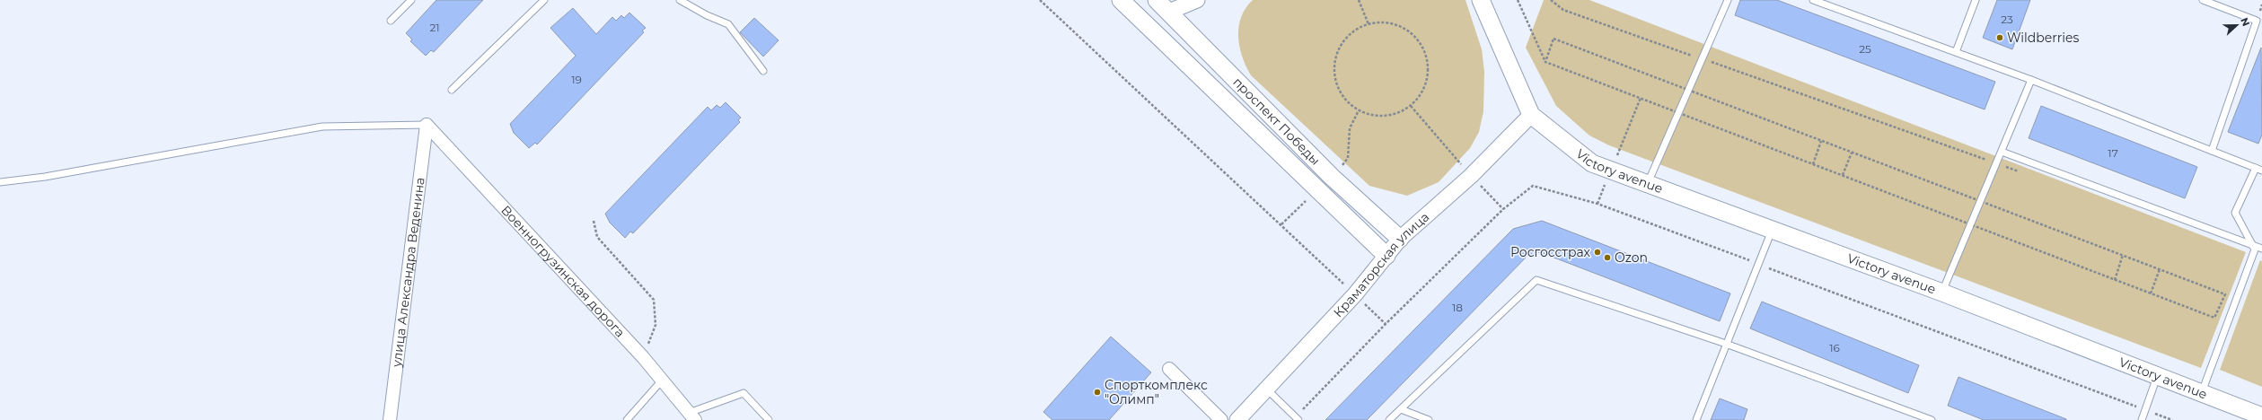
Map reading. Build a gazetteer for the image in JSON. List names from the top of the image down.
{
  "streets": {
    "main road": ["проспект Победы", "Victory avenue"],
    "street": ["Краматорская улица", "Военногрузинская дорога", "улица Александра Веденина"]
  },
  "crossings": [
    ["проспект Победы", "Краматорская улица"],
    ["Victory avenue", "Краматорская улица"],
    ["Военногрузинская дорога", "улица Александра Веденина"]
  ],
  "places": [
    "Wildberries",
    "Росгосстрах",
    "Ozon",
    "Спорткомплекс \"Олимп\""
  ],
  "house_numbers": [
    "23",
    "21",
    "25",
    "19",
    "17",
    "18",
    "16"
  ],
  "north": "right"
}
